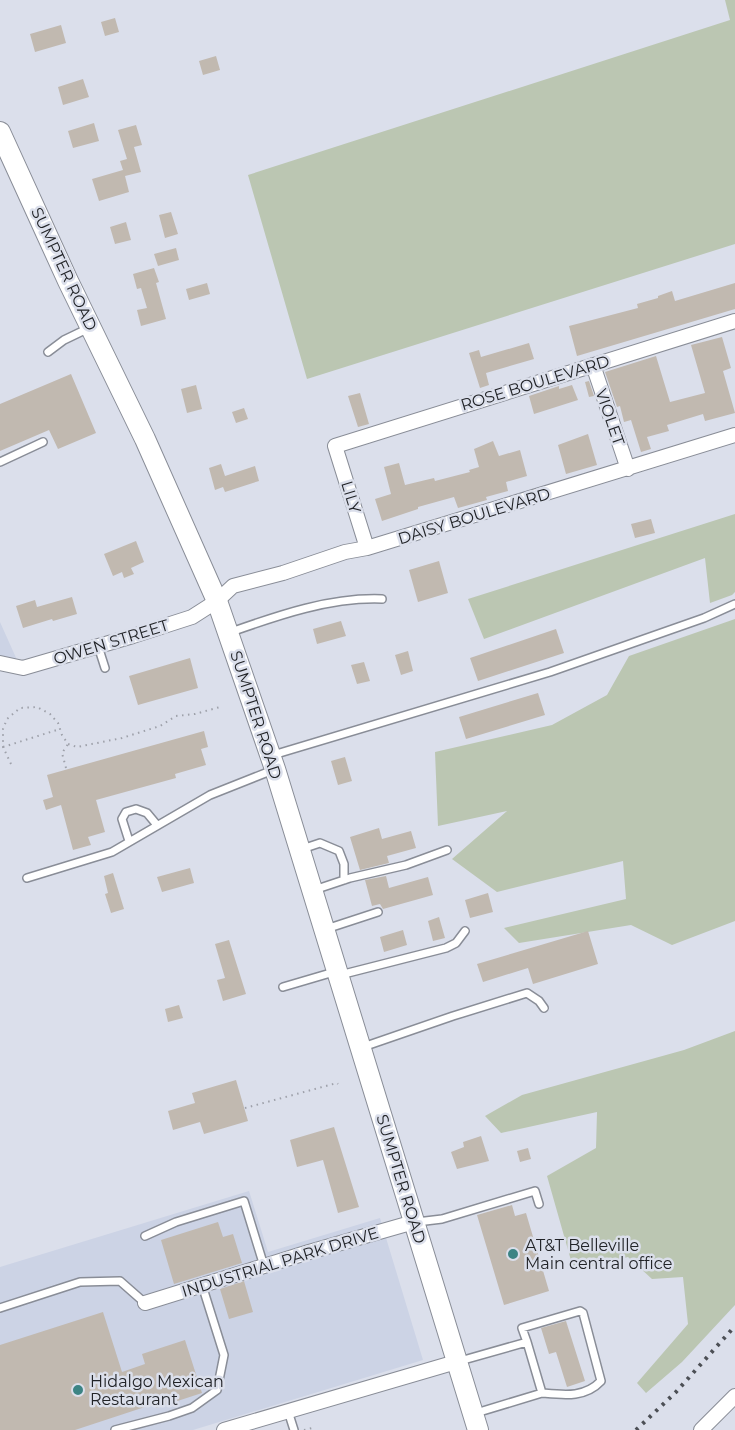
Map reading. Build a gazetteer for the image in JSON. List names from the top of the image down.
{
  "streets": {
    "street": [
      "SUMPTER ROAD",
      "ROSE BOULEVARD",
      "VIOLET",
      "LILY",
      "DAISY BOULEVARD",
      "OWEN STREET",
      "INDUSTRIAL PARK DRIVE"
    ]
  },
  "crossings": [
    ["SUMPTER ROAD", "DAISY BOULEVARD"],
    ["SUMPTER ROAD", "OWEN STREET"],
    ["SUMPTER ROAD", "INDUSTRIAL PARK DRIVE"],
    ["ROSE BOULEVARD", "VIOLET"],
    ["ROSE BOULEVARD", "LILY"],
    ["VIOLET", "DAISY BOULEVARD"],
    ["LILY", "DAISY BOULEVARD"],
    ["DAISY BOULEVARD", "OWEN STREET"]
  ],
  "places": ["AT&T Belleville Main central office", "Hidalgo Mexican Restaurant"]
}
